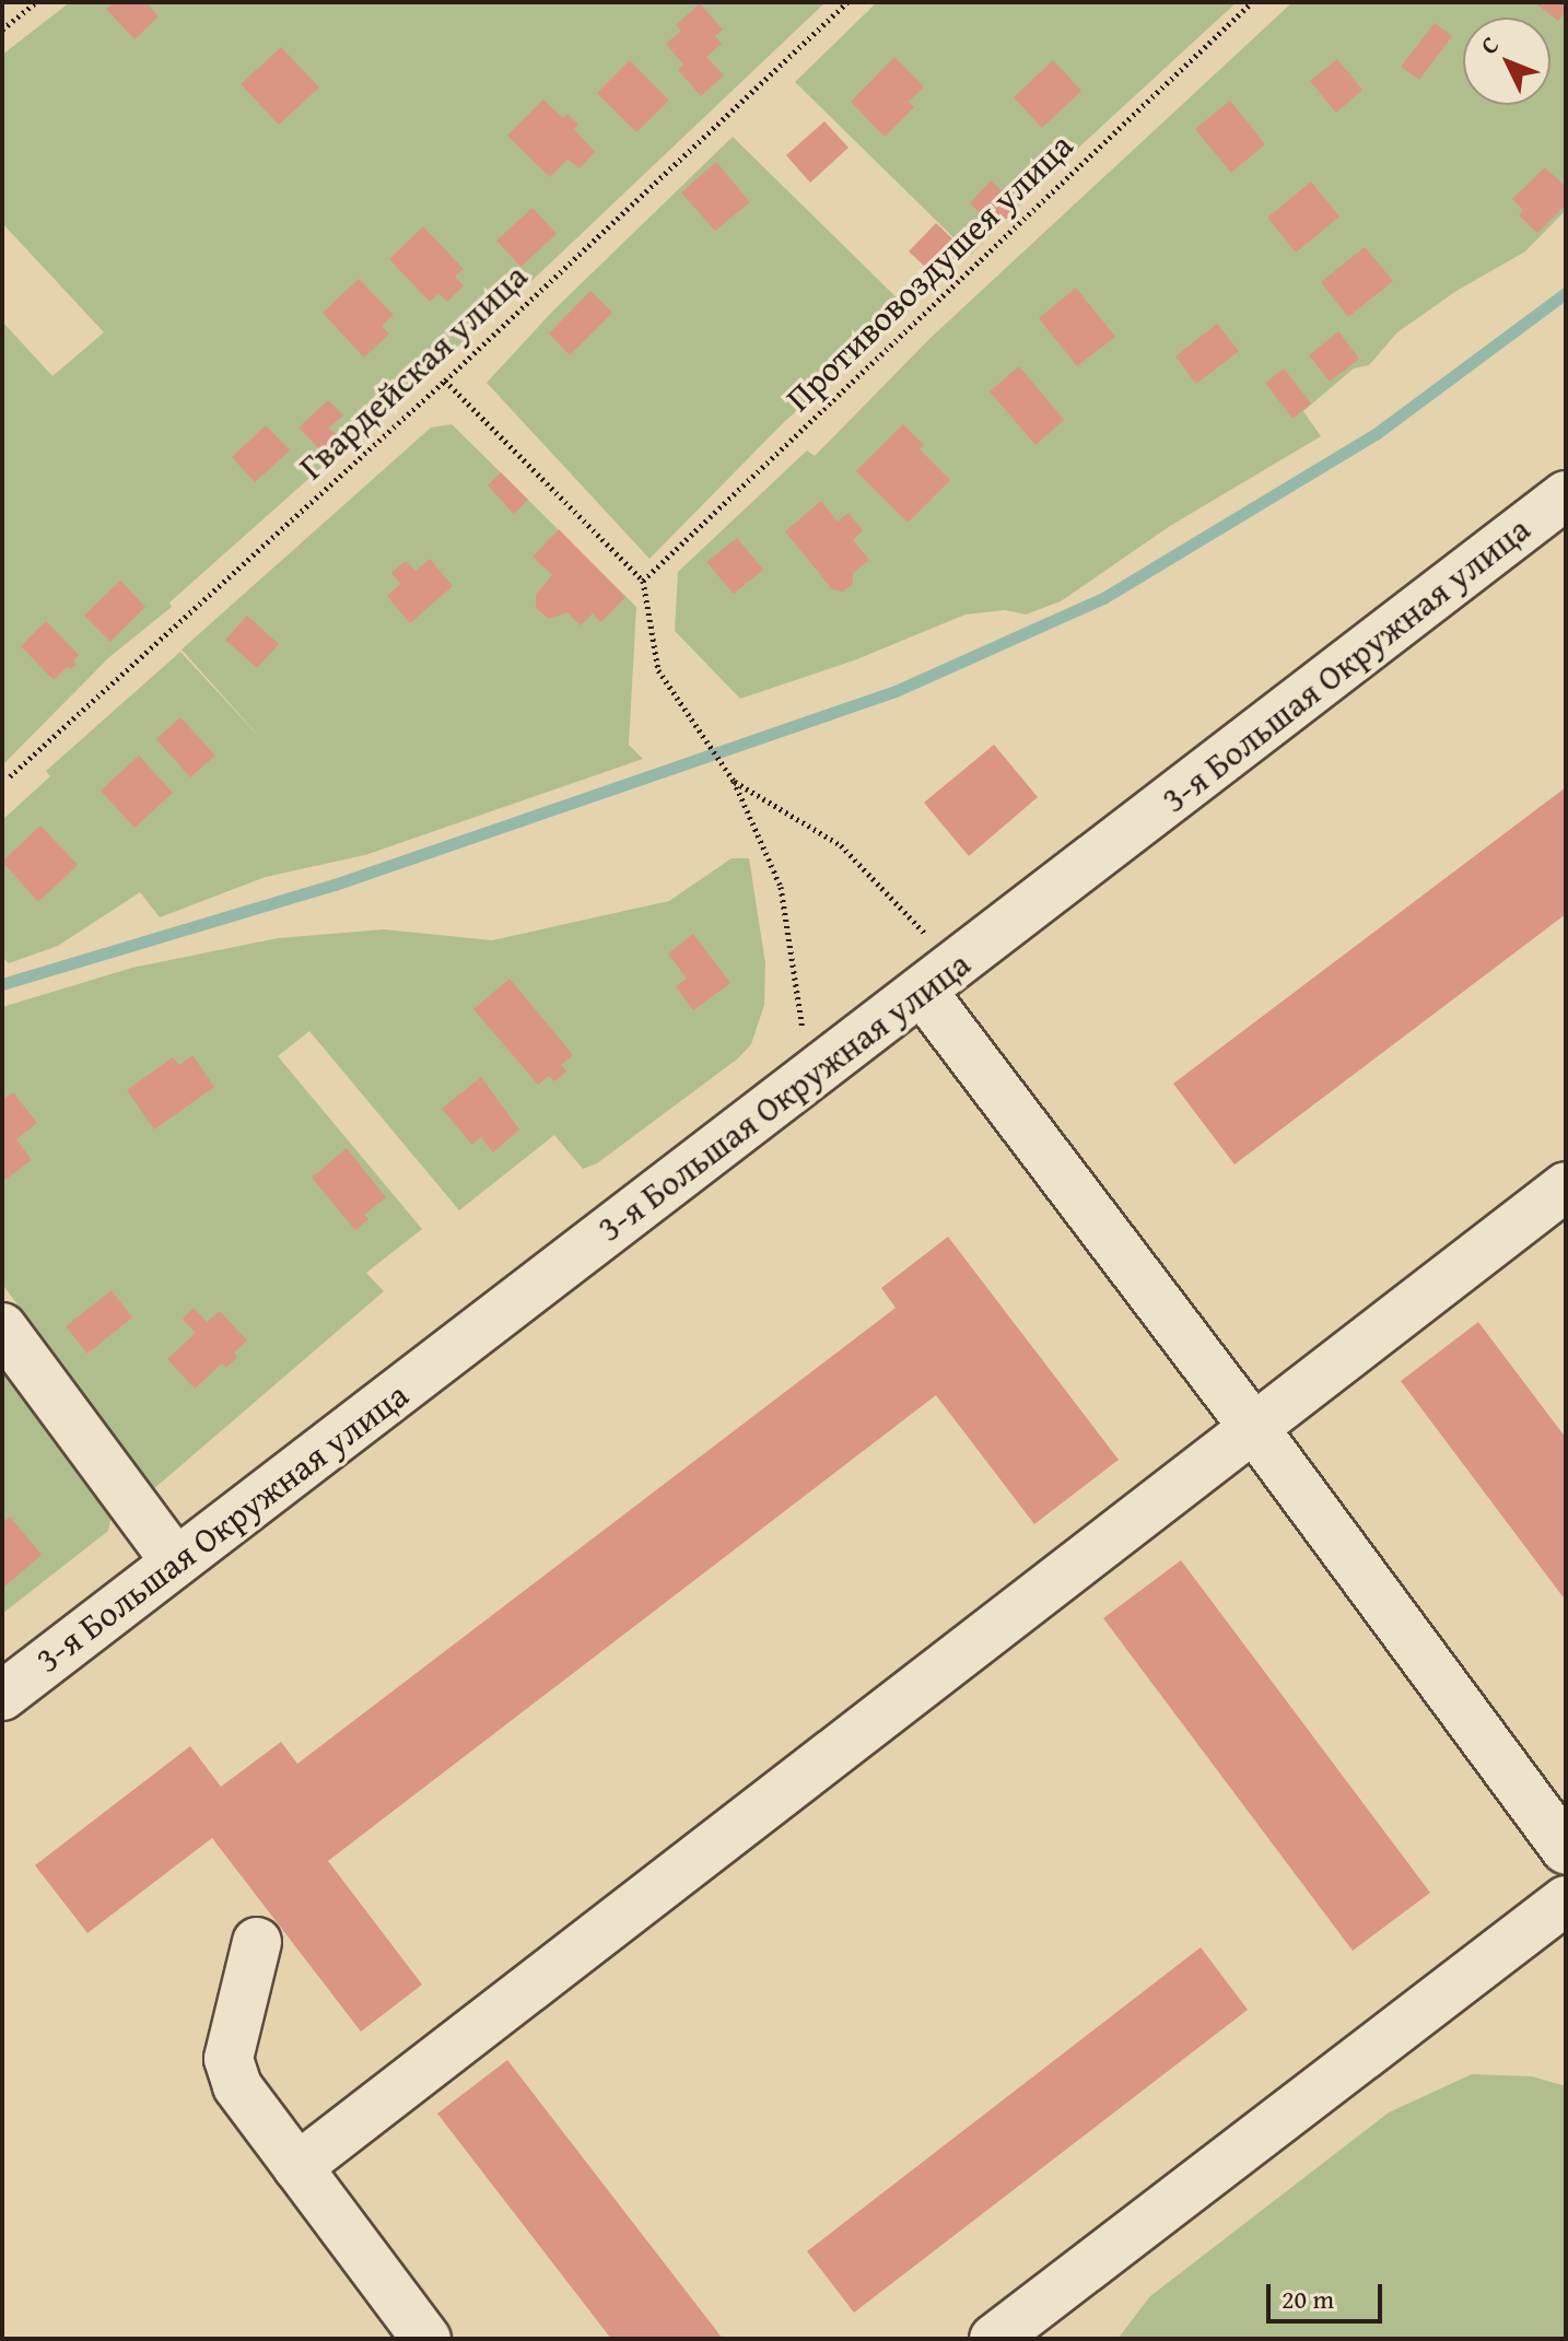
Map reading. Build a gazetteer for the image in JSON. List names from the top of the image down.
{
  "streets": {
    "street": ["3-я Большая Окружная улица"],
    "path": ["Противовоздушея улица", "Гвардейская улица"]
  },
  "scale_bar": "20 m",
  "north": "top left"
}
